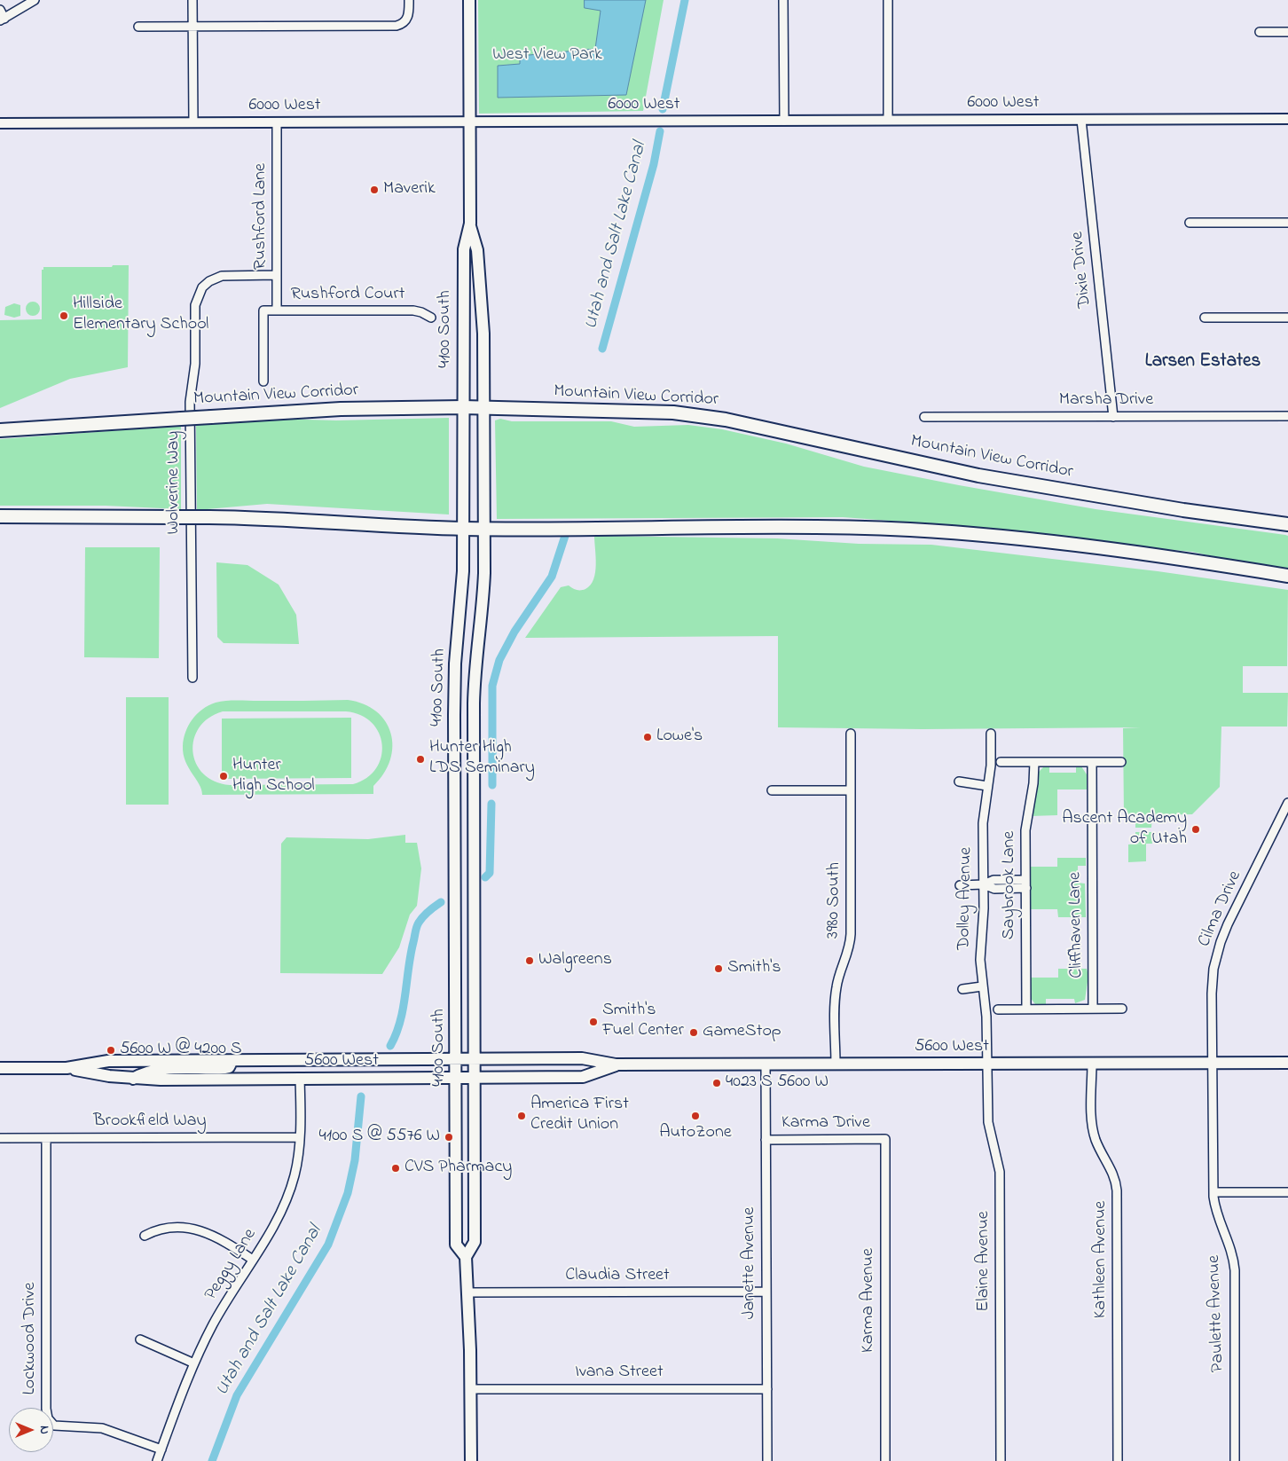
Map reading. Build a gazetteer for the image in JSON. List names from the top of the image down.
{
  "streets": {
    "highway": ["Mountain View Corridor"],
    "main road": ["4100 South", "5600 West"],
    "street": [
      "6000 West",
      "Rushford Lane",
      "Dixie Drive",
      "Rushford Court",
      "Marsha Drive",
      "Wolverine Way",
      "Saybrook Lane",
      "Dolley Avenue",
      "3980 South",
      "Cilma Drive",
      "Cliffhaven Lane",
      "Brookfield Way",
      "Karma Drive",
      "Kathleen Avenue",
      "Elaine Avenue",
      "Janette Avenue",
      "Peggy Lane",
      "Claudia Street",
      "Karma Avenue",
      "Paulette Avenue",
      "Lockwood Drive",
      "Ivana Street"
    ]
  },
  "crossings": [
    ["6000 West", "Rushford Lane"],
    ["6000 West", "Dixie Drive"],
    ["6000 West", "4100 South"],
    ["Rushford Lane", "Rushford Court"],
    ["Rushford Lane", "Wolverine Way"],
    ["Dixie Drive", "Marsha Drive"],
    ["4100 South", "Mountain View Corridor"],
    ["4100 South", "5600 West"],
    ["4100 South", "Claudia Street"],
    ["4100 South", "Ivana Street"],
    ["Dolley Avenue", "5600 West"],
    ["Dolley Avenue", "Elaine Avenue"],
    ["3980 South", "5600 West"],
    ["Cilma Drive", "5600 West"],
    ["Cilma Drive", "Paulette Avenue"],
    ["5600 West", "Kathleen Avenue"],
    ["5600 West", "Elaine Avenue"],
    ["5600 West", "Janette Avenue"],
    ["5600 West", "Peggy Lane"],
    ["5600 West", "Paulette Avenue"],
    ["Brookfield Way", "Peggy Lane"],
    ["Brookfield Way", "Lockwood Drive"],
    ["Karma Drive", "Janette Avenue"],
    ["Karma Drive", "Karma Avenue"],
    ["Janette Avenue", "Claudia Street"],
    ["Janette Avenue", "Ivana Street"],
    ["Peggy Lane", "Lockwood Drive"]
  ],
  "districts": ["Larsen Estates"],
  "water": ["Utah and Salt Lake Canal"],
  "parks": ["West View Park"],
  "places": [
    "Maverik",
    "Hillside Elementary School",
    "Lowe's",
    "Hunter High LDS Seminary",
    "Hunter High School",
    "Ascent Academy of Utah",
    "Walgreens",
    "Smith's",
    "Smith's Fuel Center",
    "GameStop",
    "5600 W @ 4200 S",
    "4023 S 5600 W",
    "America First Credit Union",
    "AutoZone",
    "4100 S @ 5576 W",
    "CVS Pharmacy"
  ],
  "north": "right"
}
